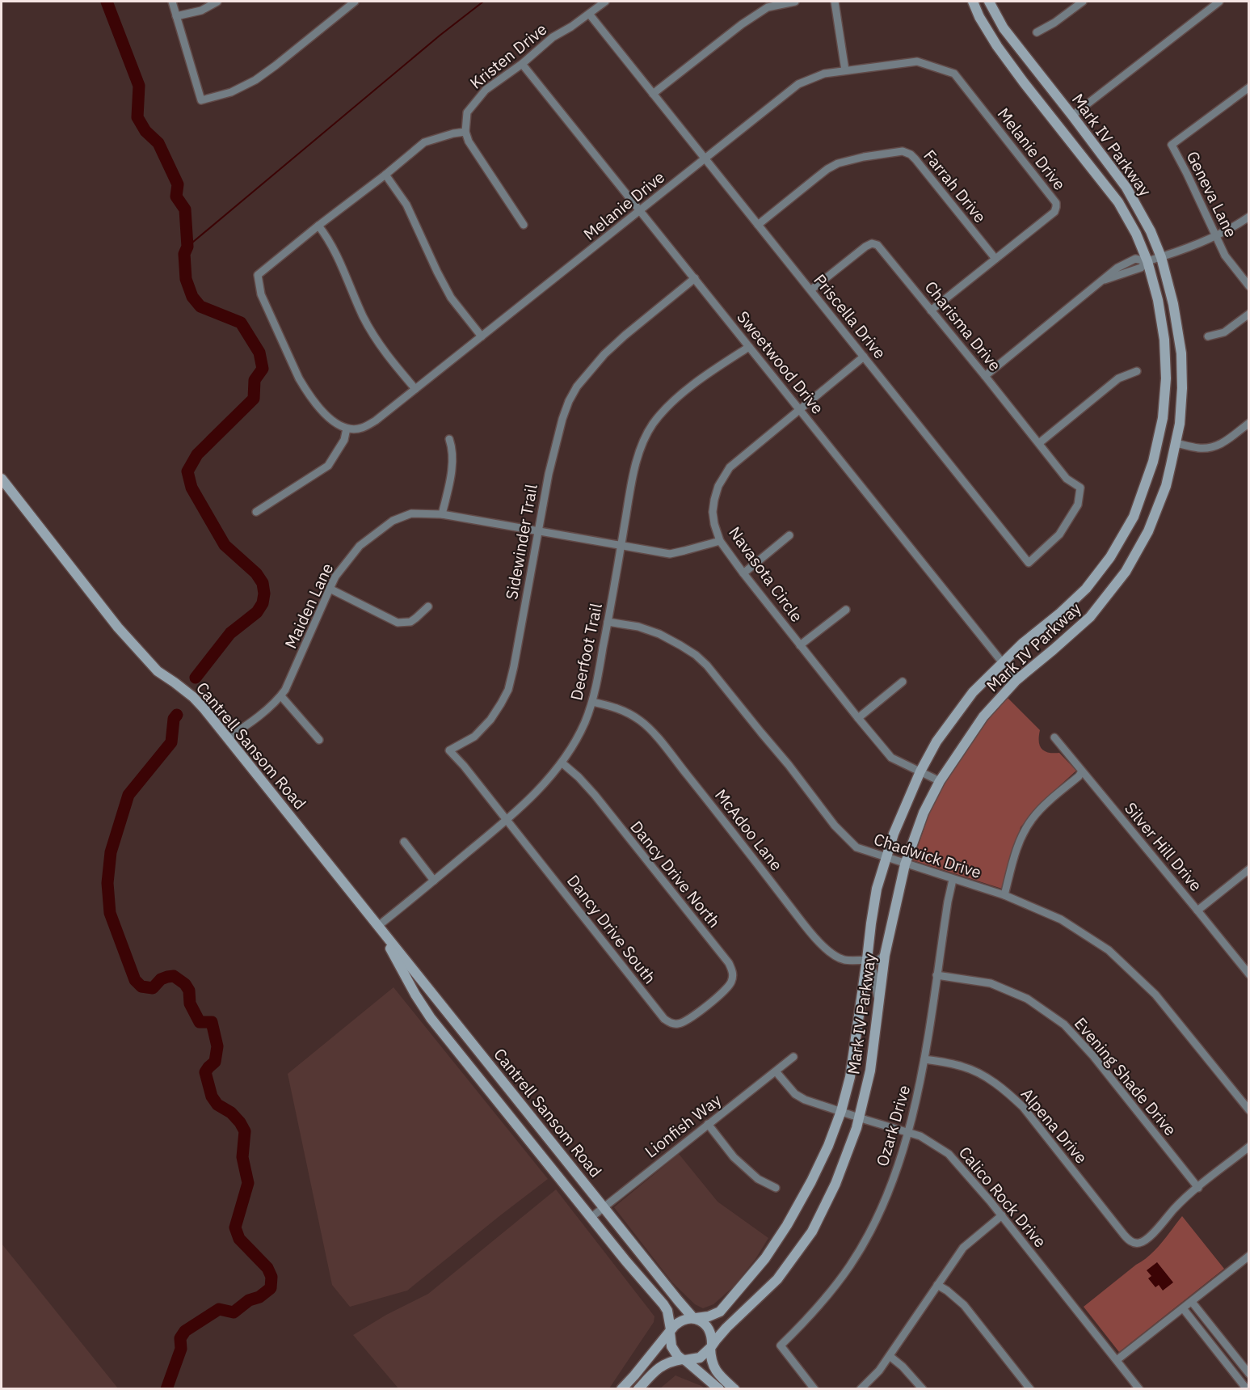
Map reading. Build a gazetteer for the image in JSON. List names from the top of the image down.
{
  "streets": {
    "main road": ["Mark IV Parkway", "Cantrell Sansom Road"],
    "street": [
      "Kristen Drive",
      "Melanie Drive",
      "Farrah Drive",
      "Geneva Lane",
      "Priscella Drive",
      "Charisma Drive",
      "Sweetwood Drive",
      "Sidewinder Trail",
      "Navasota Circle",
      "Maiden Lane",
      "Deerfoot Trail",
      "McAdoo Lane",
      "Silver Hill Drive",
      "Chadwick Drive",
      "Dancy Drive North",
      "Dancy Drive South",
      "Evening Shade Drive",
      "Lionfish Way",
      "Ozark Drive",
      "Alpena Drive",
      "Calico Rock Drive"
    ]
  },
  "crossings": [
    ["Kristen Drive", "Priscella Drive"],
    ["Kristen Drive", "Sweetwood Drive"],
    ["Mark IV Parkway", "Sweetwood Drive"],
    ["Mark IV Parkway", "Navasota Circle"],
    ["Mark IV Parkway", "Cantrell Sansom Road"],
    ["Mark IV Parkway", "McAdoo Lane"],
    ["Mark IV Parkway", "Chadwick Drive"],
    ["Mark IV Parkway", "Calico Rock Drive"],
    ["Melanie Drive", "Farrah Drive"],
    ["Melanie Drive", "Priscella Drive"],
    ["Melanie Drive", "Sweetwood Drive"],
    ["Farrah Drive", "Priscella Drive"],
    ["Priscella Drive", "Charisma Drive"],
    ["Priscella Drive", "Navasota Circle"],
    ["Sweetwood Drive", "Sidewinder Trail"],
    ["Sweetwood Drive", "Navasota Circle"],
    ["Sweetwood Drive", "Deerfoot Trail"],
    ["Sidewinder Trail", "Maiden Lane"],
    ["Sidewinder Trail", "Deerfoot Trail"],
    ["Sidewinder Trail", "Dancy Drive South"],
    ["Navasota Circle", "Maiden Lane"],
    ["Maiden Lane", "Deerfoot Trail"],
    ["Maiden Lane", "Cantrell Sansom Road"],
    ["Deerfoot Trail", "Cantrell Sansom Road"],
    ["Deerfoot Trail", "McAdoo Lane"],
    ["Deerfoot Trail", "Chadwick Drive"],
    ["Deerfoot Trail", "Dancy Drive North"],
    ["Deerfoot Trail", "Dancy Drive South"],
    ["Cantrell Sansom Road", "Lionfish Way"],
    ["Chadwick Drive", "Ozark Drive"],
    ["Dancy Drive North", "Dancy Drive South"],
    ["Evening Shade Drive", "Ozark Drive"],
    ["Evening Shade Drive", "Alpena Drive"],
    ["Lionfish Way", "Calico Rock Drive"],
    ["Ozark Drive", "Alpena Drive"],
    ["Ozark Drive", "Calico Rock Drive"]
  ]
}
